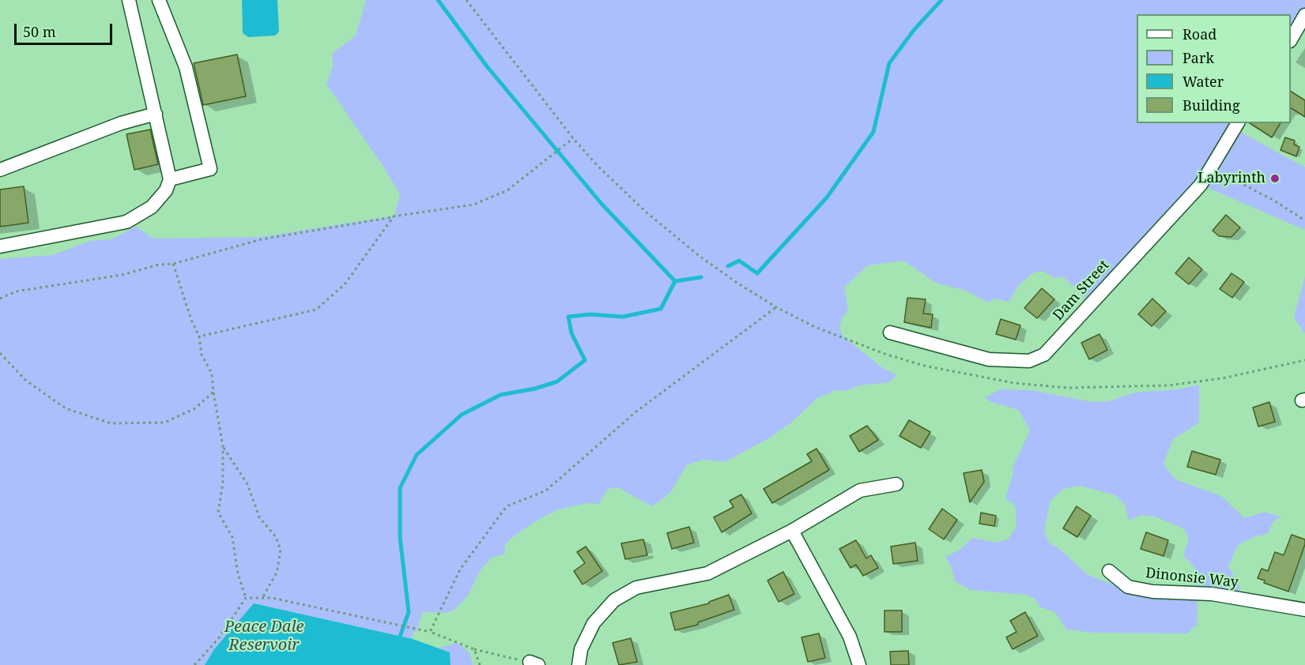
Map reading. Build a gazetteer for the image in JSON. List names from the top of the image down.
{
  "streets": {
    "street": ["Dam Street", "Dinonsie Way"]
  },
  "water": ["Peace Dale Reservoir"],
  "places": ["Labyrinth"],
  "legend": [
    "Road",
    "Park",
    "Water",
    "Building"
  ],
  "scale_bar": "50 m"
}
